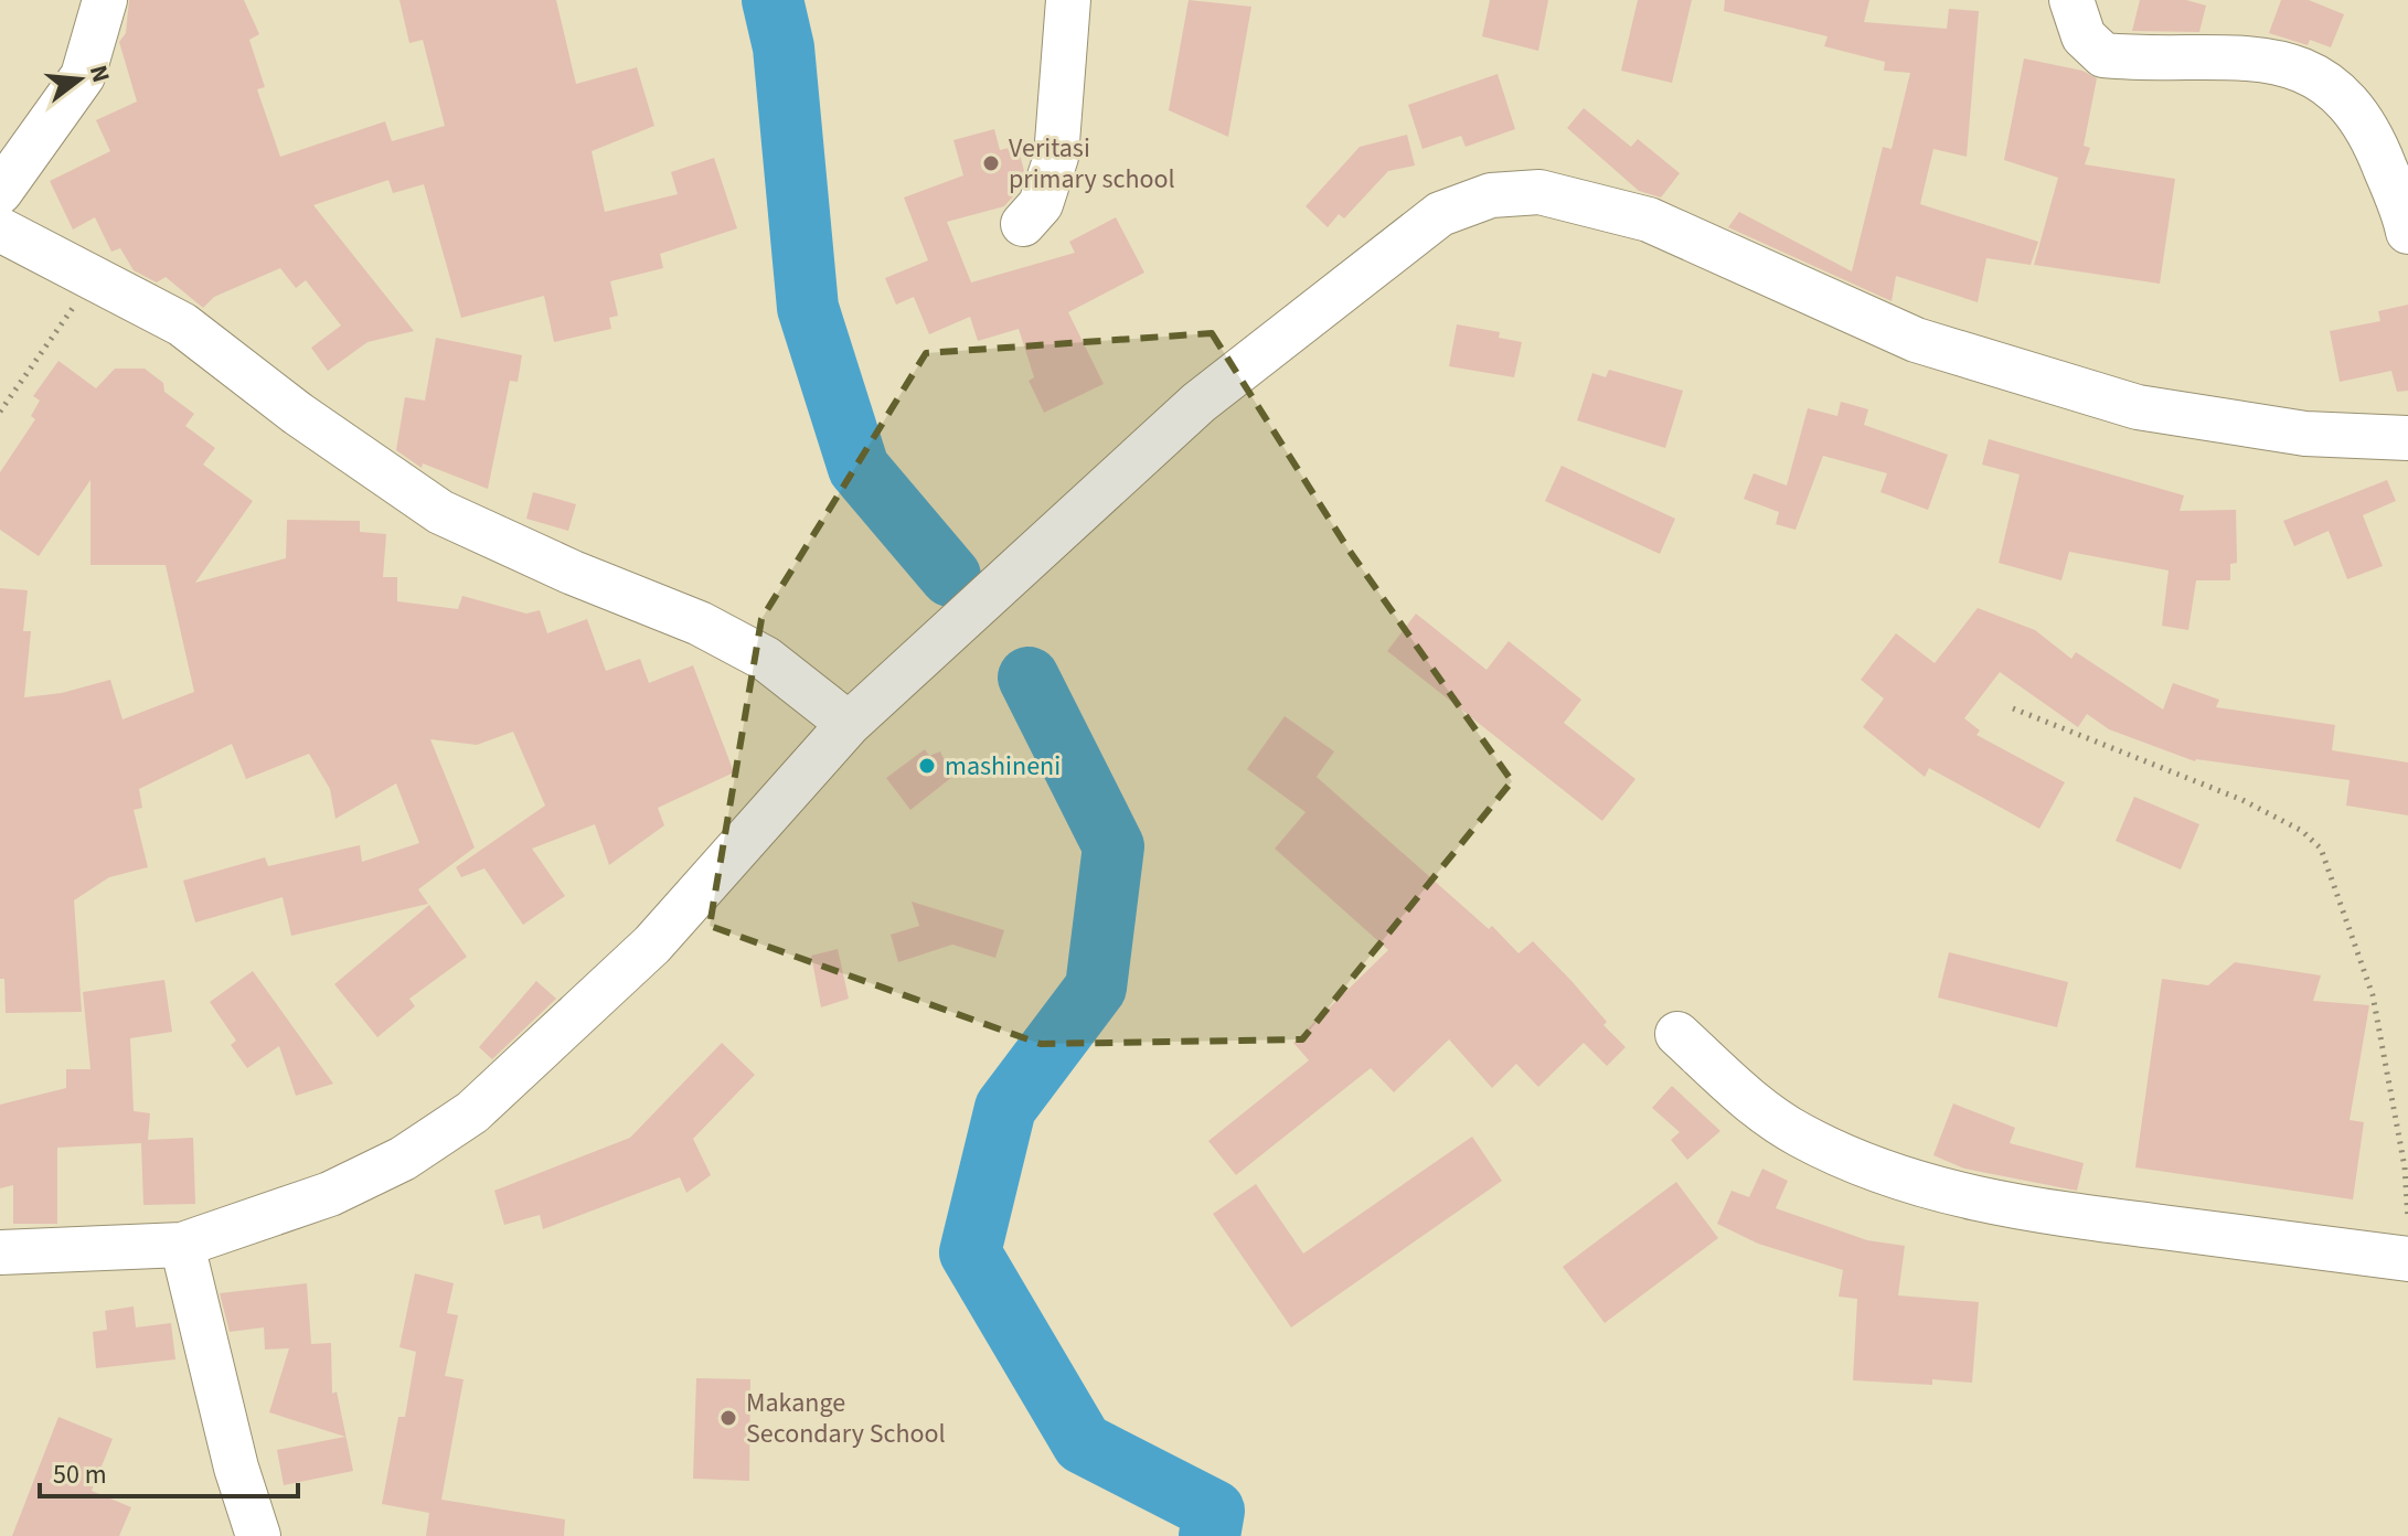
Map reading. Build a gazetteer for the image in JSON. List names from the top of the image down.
{
  "places": ["Veritasi primary school", "mashineni", "Makange Secondary School"],
  "scale_bar": "50 m",
  "north": "right"
}
